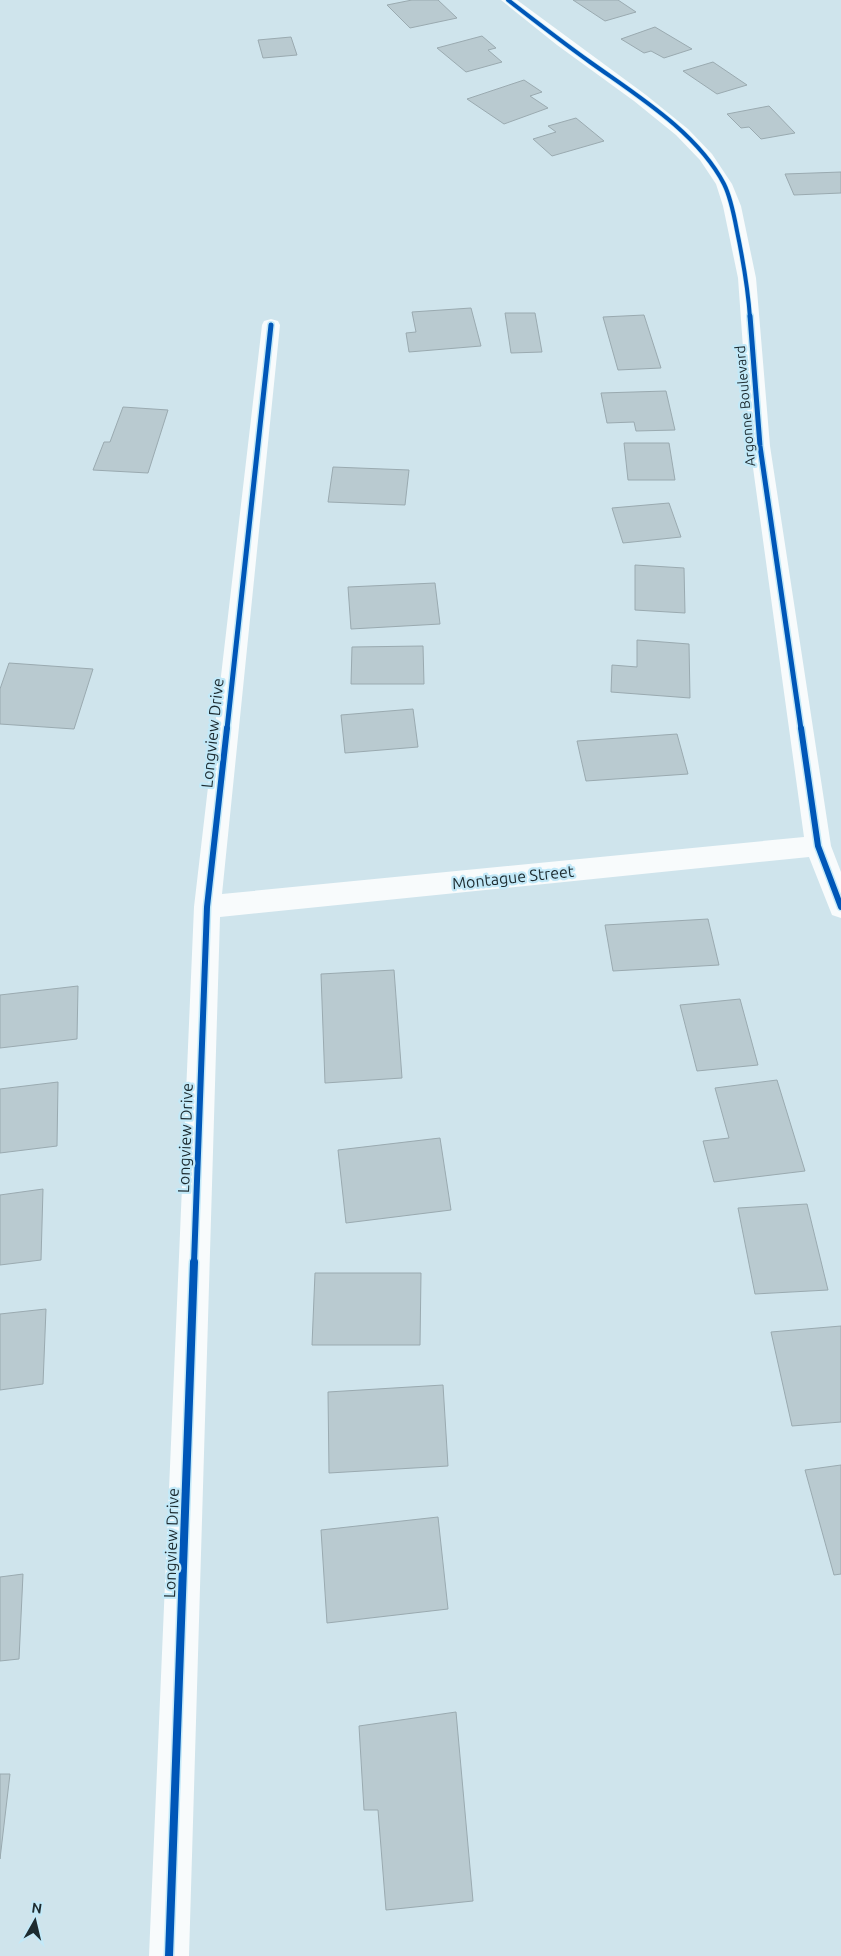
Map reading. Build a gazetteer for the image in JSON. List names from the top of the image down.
{
  "streets": {
    "street": ["Argonne Boulevard", "Longview Drive", "Montague Street"]
  },
  "crossings": [
    ["Argonne Boulevard", "Montague Street"],
    ["Longview Drive", "Montague Street"]
  ],
  "north": "top"
}
